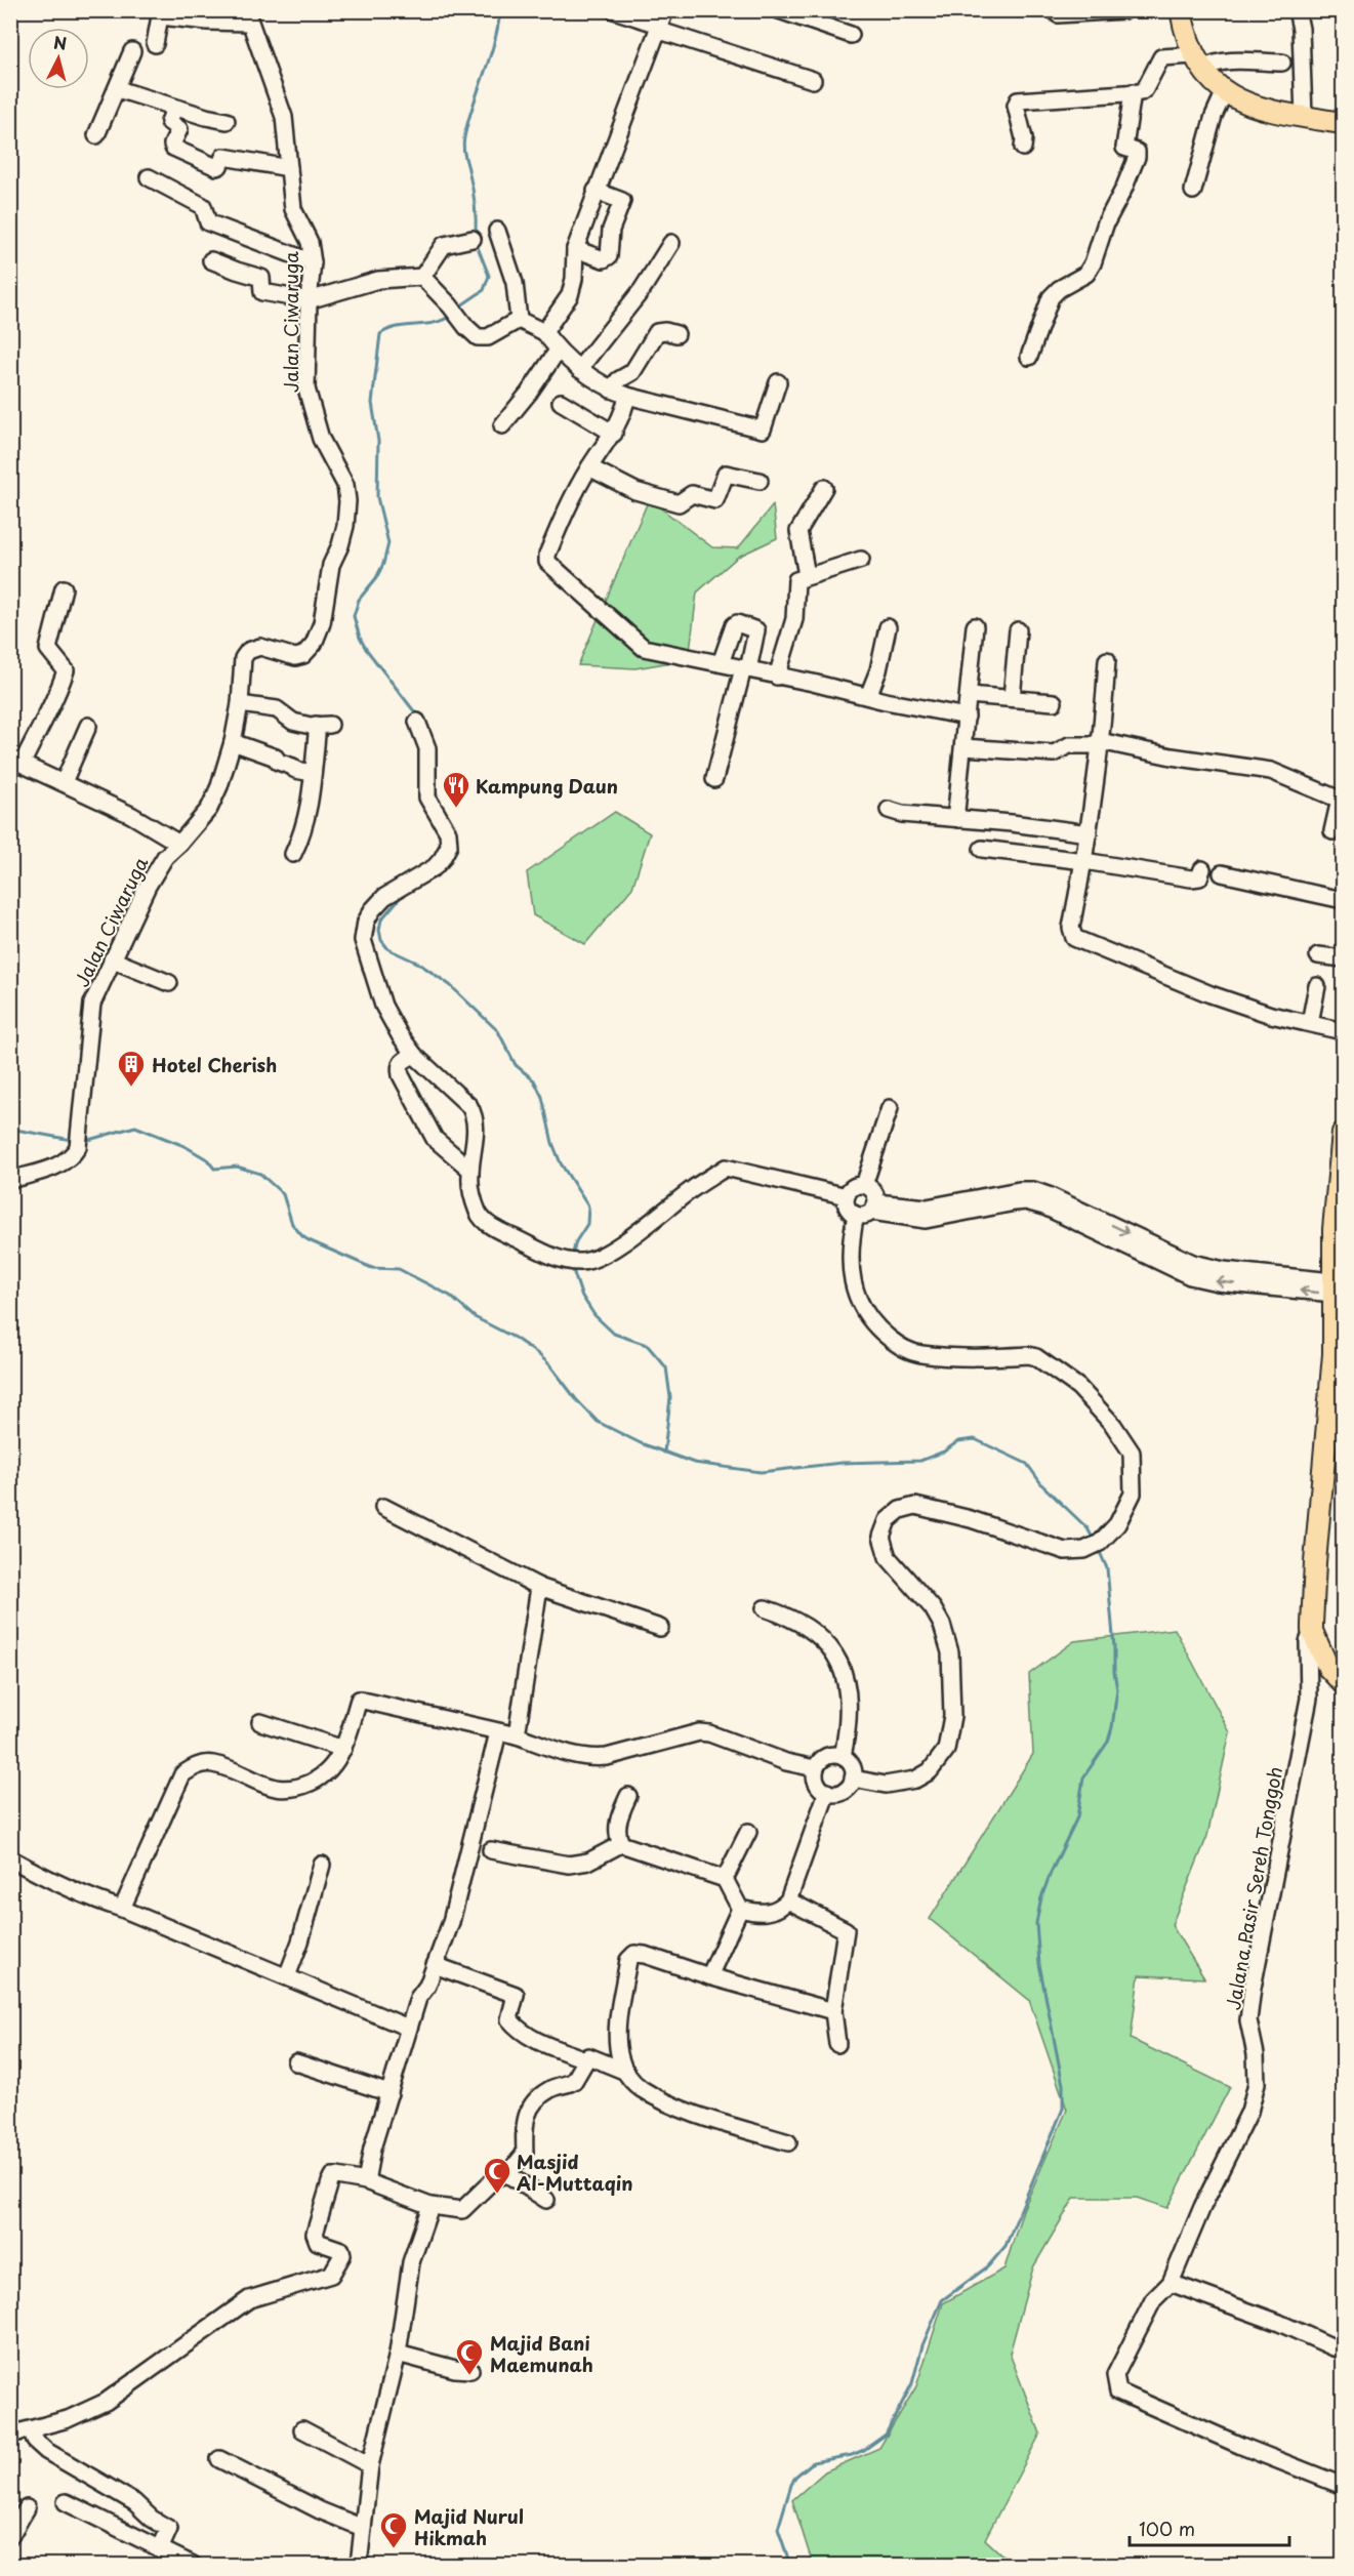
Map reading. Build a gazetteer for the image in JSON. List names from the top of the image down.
{
  "streets": {
    "street": ["Jalan Ciwaruga", "Jalana Pasir Sereh Tonggoh"]
  },
  "places": {
    "restaurant": ["Kampung Daun"],
    "building": ["Hotel Cherish"],
    "mosque": ["Masjid Al-Muttaqin", "Majid Bani Maemunah", "Majid Nurul Hikmah"]
  },
  "scale_bar": "100 m",
  "north": "top"
}
